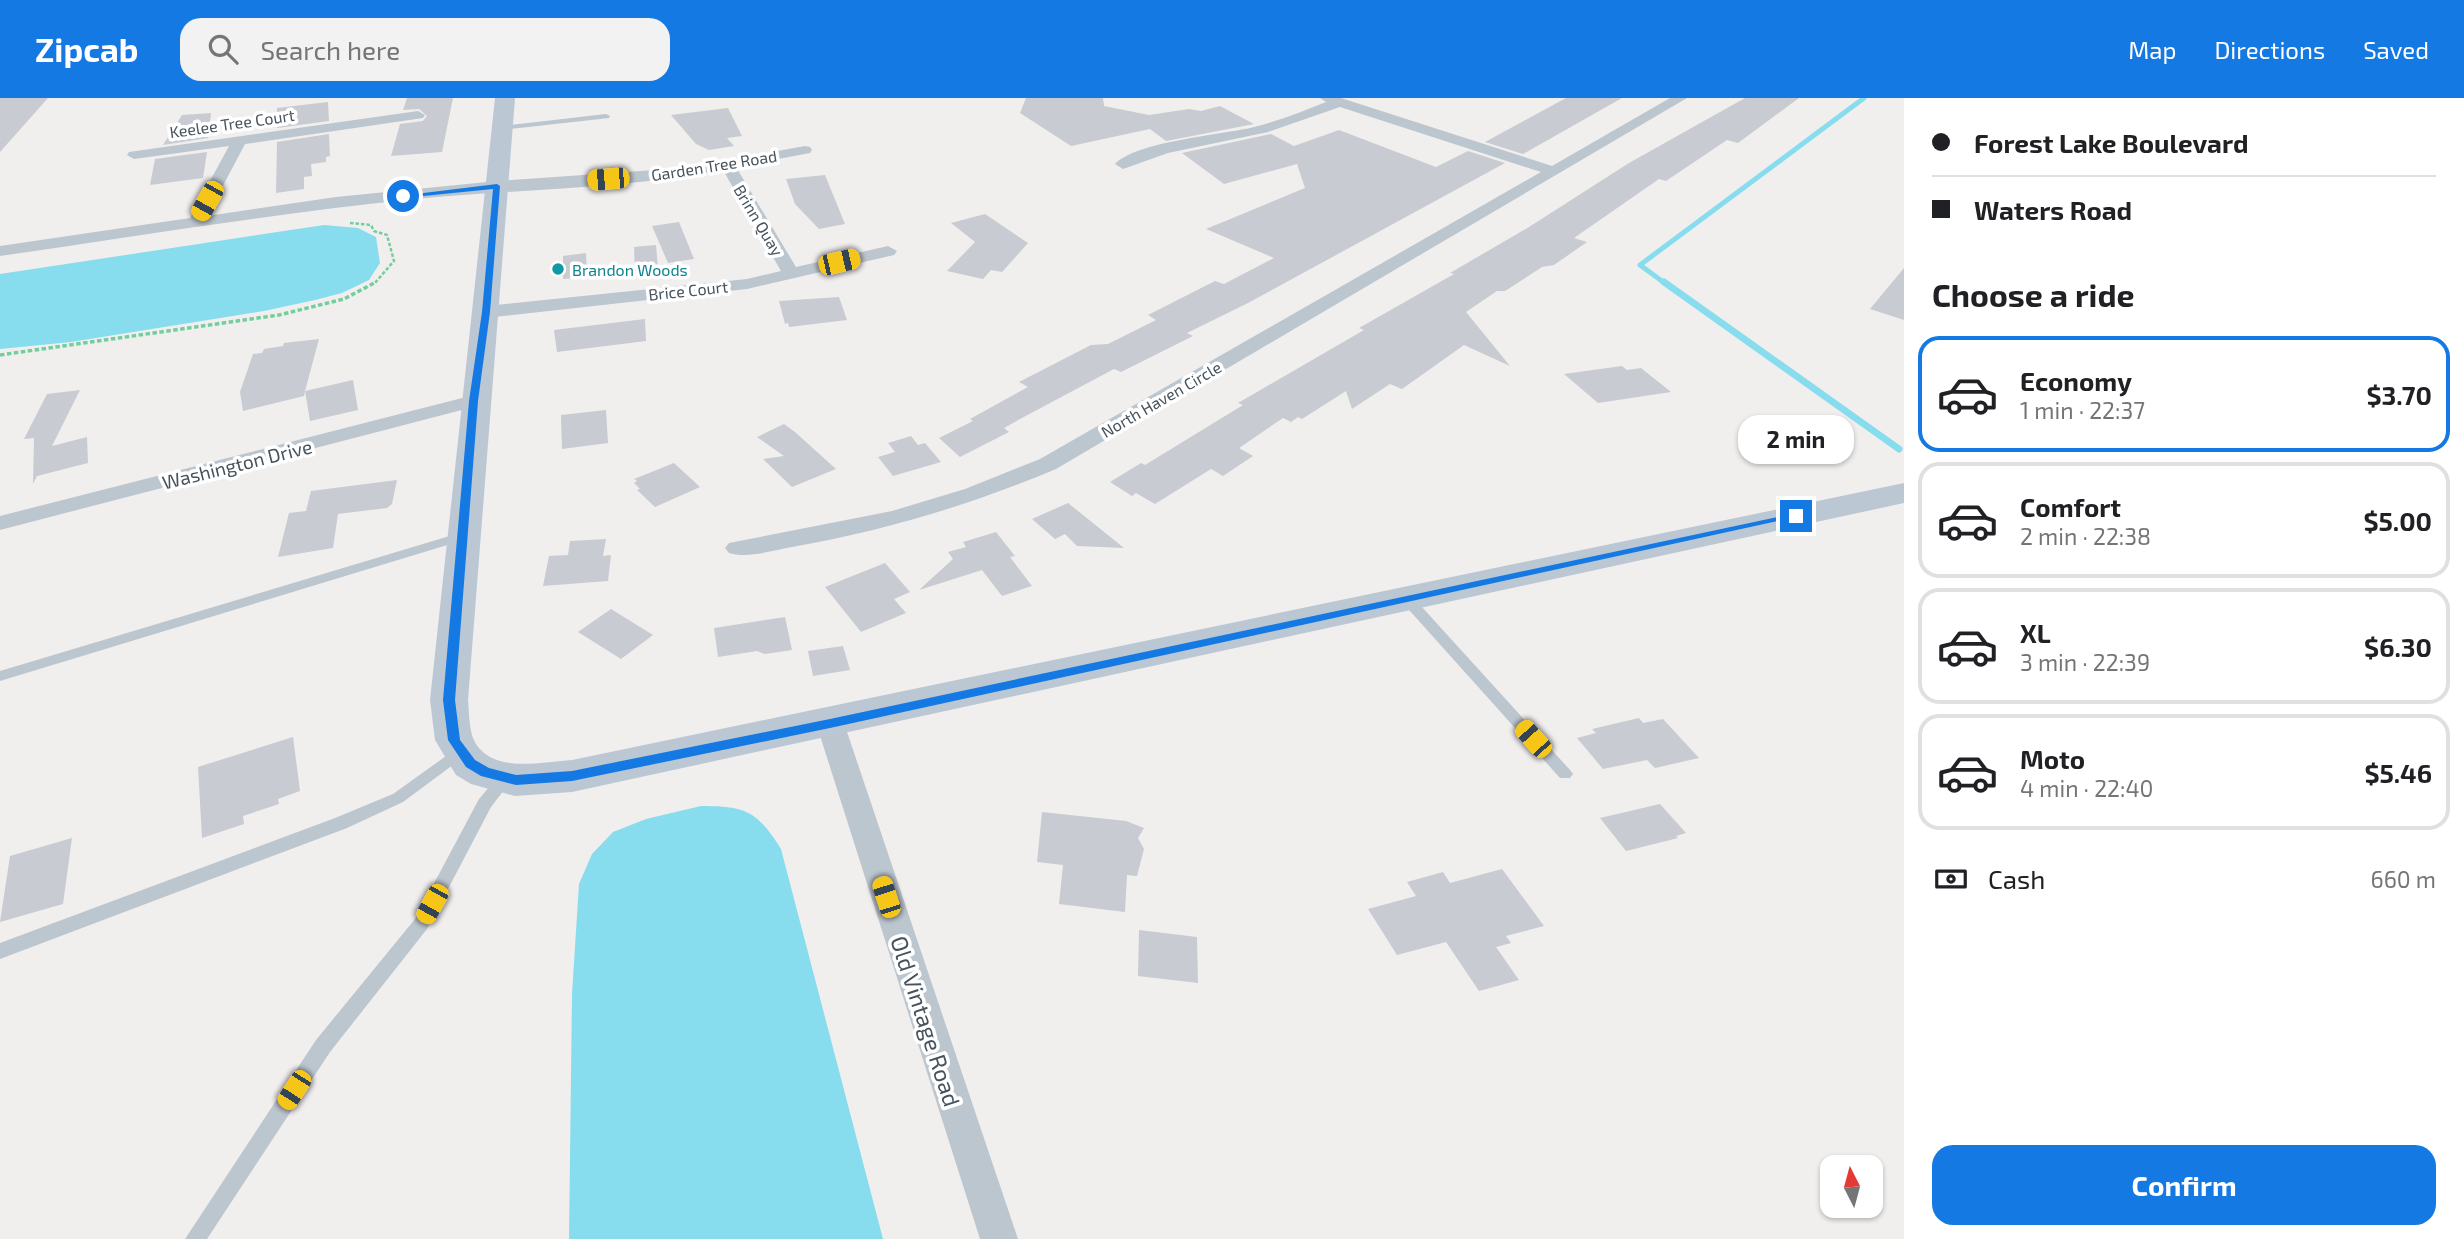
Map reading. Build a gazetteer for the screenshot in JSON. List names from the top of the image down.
{
  "streets": {
    "street": [
      "Keelee Tree Court",
      "Garden Tree Road",
      "Brinn Quay",
      "Brice Court",
      "North Haven Circle",
      "Washington Drive",
      "Old Vintage Road"
    ]
  },
  "crossings": [
    ["Garden Tree Road", "Brinn Quay"],
    ["Brinn Quay", "Brice Court"]
  ],
  "places": ["Brandon Woods"],
  "north": "top",
  "page": {
    "header": "Zipcab",
    "search": "Search here",
    "nav": ["Map", "Directions", "Saved"],
    "banner": ["Forest Lake Boulevard", "Waters Road"],
    "heading": "Choose a ride",
    "list": [
      {
        "name": "Economy",
        "note": "1 min · 22:37",
        "value": "$3.70"
      },
      {
        "name": "Comfort",
        "note": "2 min · 22:38",
        "value": "$5.00"
      },
      {
        "name": "XL",
        "note": "3 min · 22:39",
        "value": "$6.30"
      },
      {
        "name": "Moto",
        "note": "4 min · 22:40",
        "value": "$5.46"
      }
    ],
    "bubble": "2 min",
    "pay": ["Cash", "660 m"],
    "buttons": "Confirm"
  }
}
